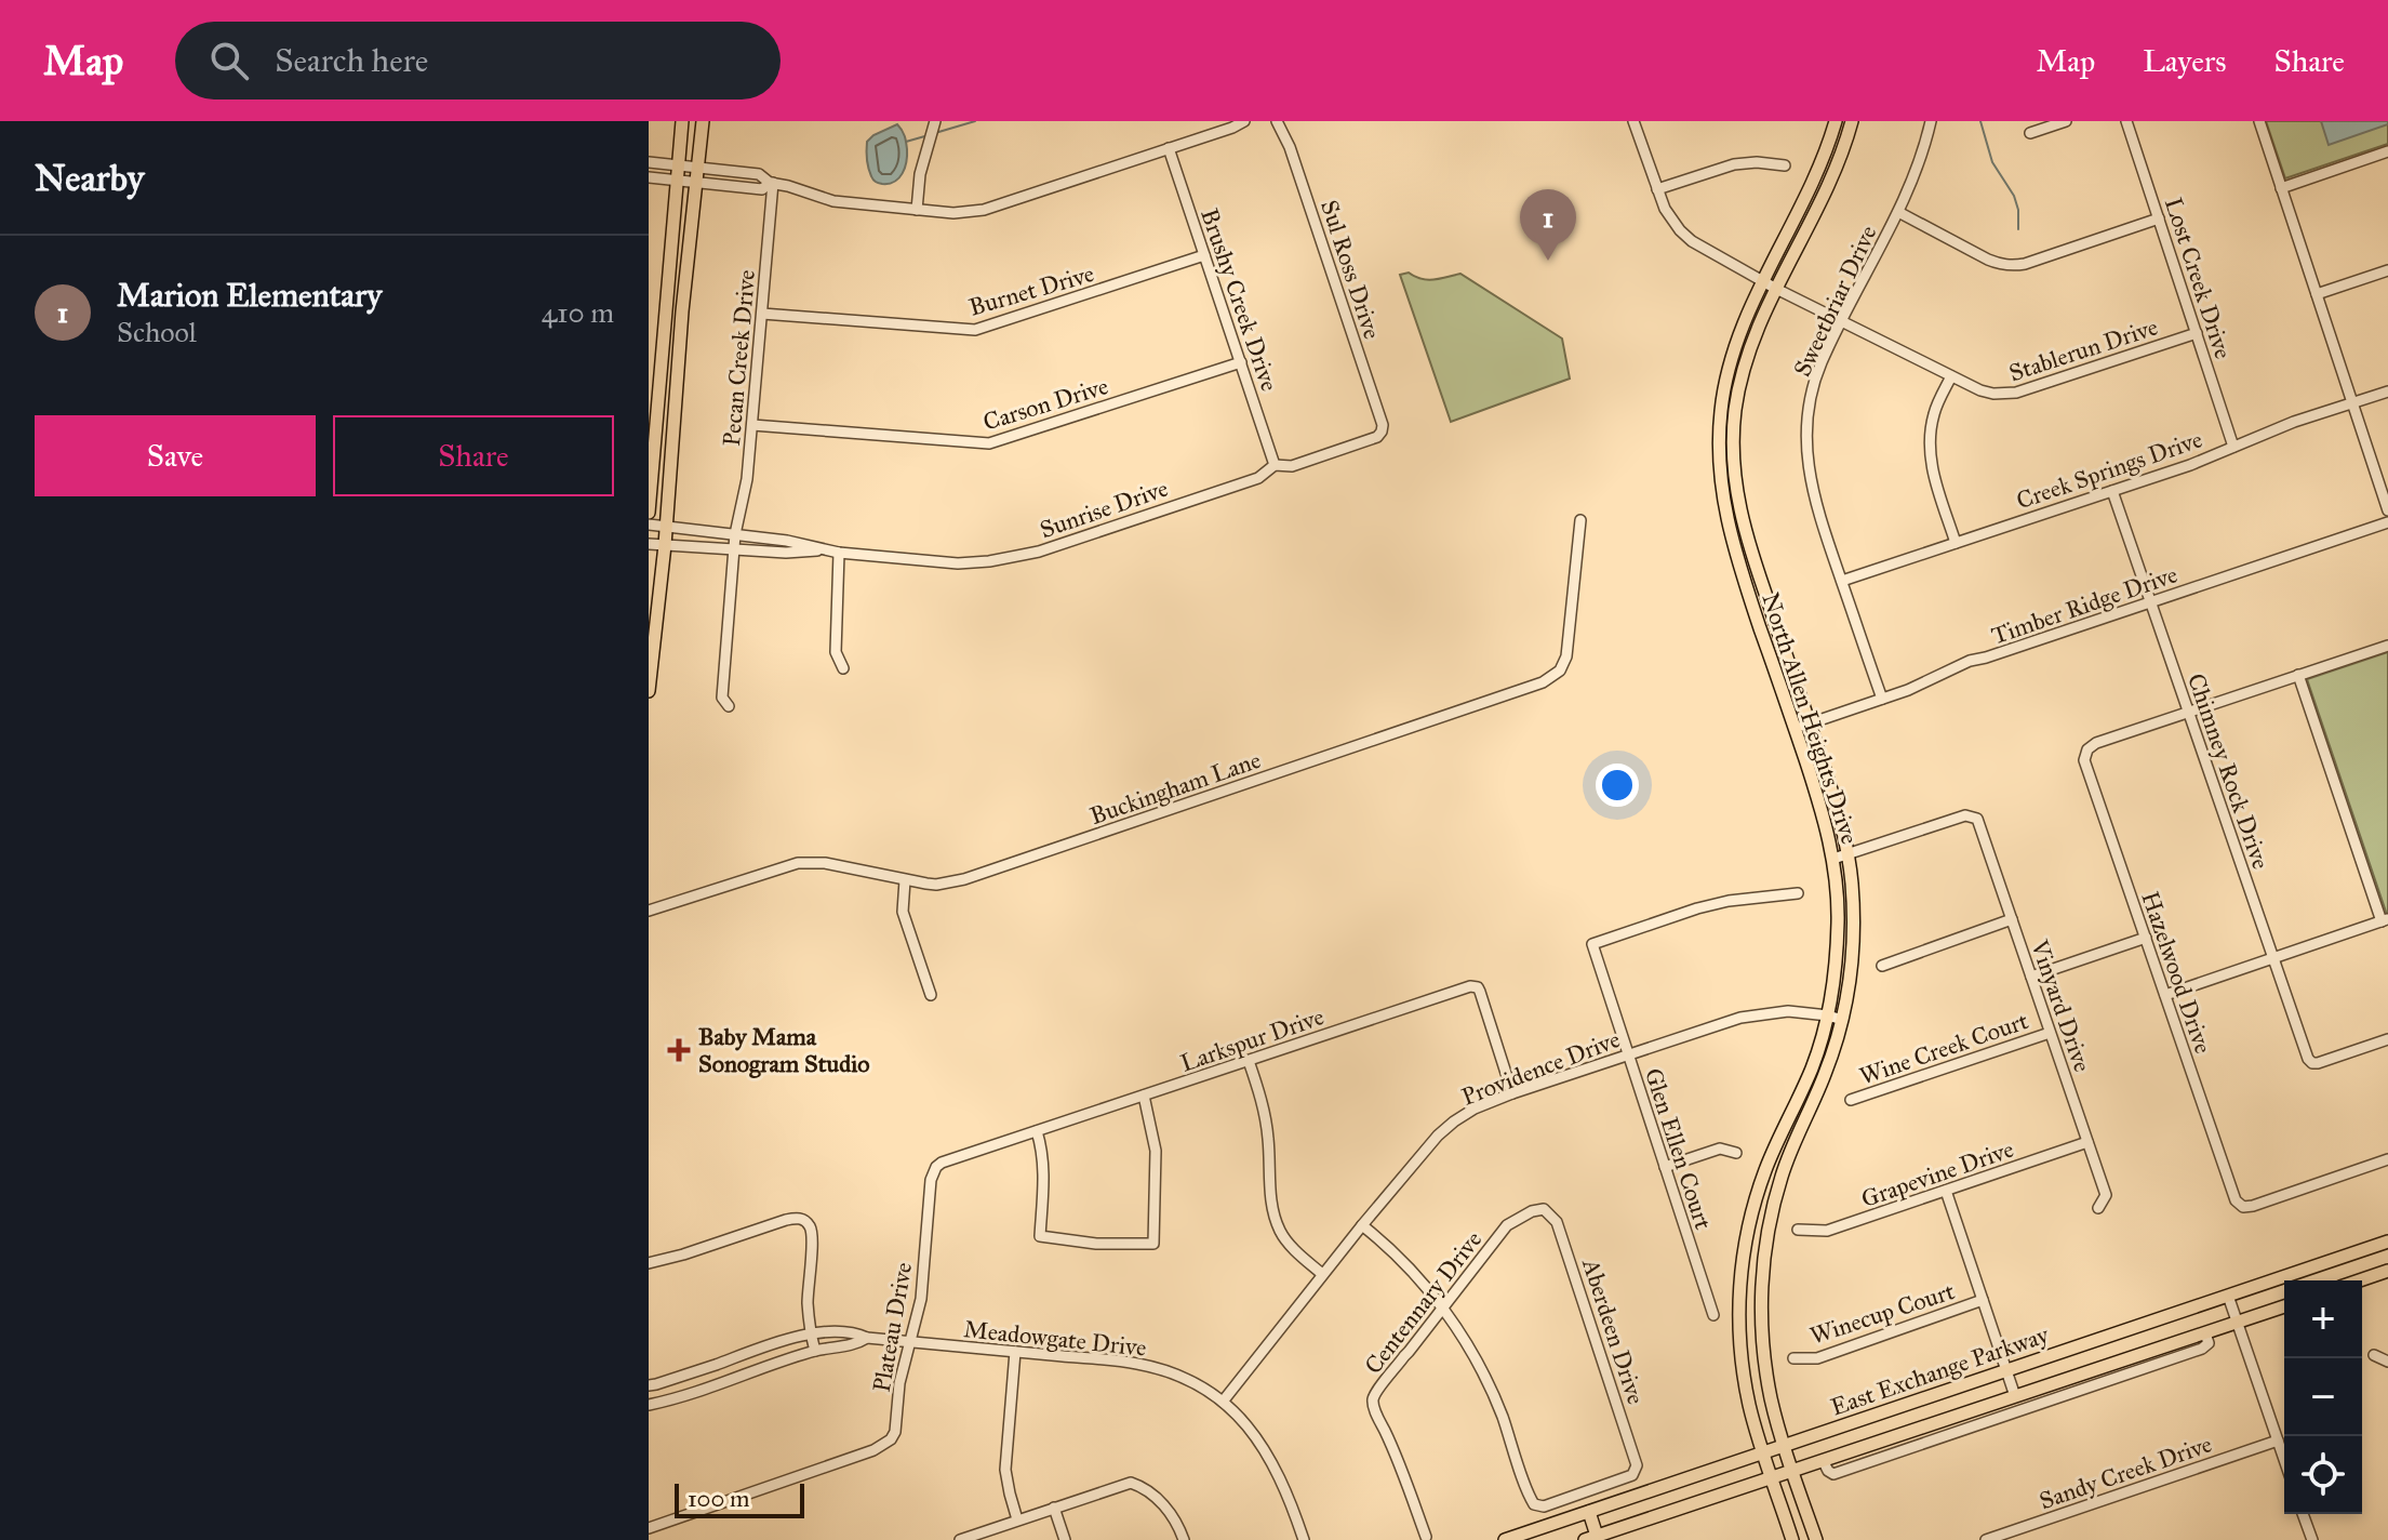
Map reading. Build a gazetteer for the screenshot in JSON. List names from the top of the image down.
{
  "streets": {
    "main road": ["North Allen Heights Drive", "East Exchange Parkway"],
    "street": [
      "Sul Ross Drive",
      "Lost Creek Drive",
      "Burnet Drive",
      "Brushy Creek Drive",
      "Sweetbriar Drive",
      "Stablerun Drive",
      "Pecan Creek Drive",
      "Carson Drive",
      "Creek Springs Drive",
      "Sunrise Drive",
      "Timber Ridge Drive",
      "Chimney Rock Drive",
      "Buckingham Lane",
      "Hazelwood Drive",
      "Vinyard Drive",
      "Larkspur Drive",
      "Wine Creek Court",
      "Providence Drive",
      "Glen Ellen Court",
      "Grapevine Drive",
      "Centennary Drive",
      "Winecup Court",
      "Plateau Drive",
      "Aberdeen Drive",
      "Meadowgate Drive",
      "Sandy Creek Drive"
    ]
  },
  "crossings": [
    ["Sul Ross Drive", "Sunrise Drive"],
    ["Lost Creek Drive", "Stablerun Drive"],
    ["Lost Creek Drive", "Creek Springs Drive"],
    ["Burnet Drive", "Brushy Creek Drive"],
    ["Burnet Drive", "Pecan Creek Drive"],
    ["Brushy Creek Drive", "Carson Drive"],
    ["Brushy Creek Drive", "Sunrise Drive"],
    ["Sweetbriar Drive", "Stablerun Drive"],
    ["Sweetbriar Drive", "Creek Springs Drive"],
    ["Sweetbriar Drive", "Timber Ridge Drive"],
    ["Stablerun Drive", "North Allen Heights Drive"],
    ["Pecan Creek Drive", "Carson Drive"],
    ["Pecan Creek Drive", "Sunrise Drive"],
    ["Creek Springs Drive", "Chimney Rock Drive"],
    ["Timber Ridge Drive", "North Allen Heights Drive"],
    ["Timber Ridge Drive", "Chimney Rock Drive"],
    ["North Allen Heights Drive", "Vinyard Drive"],
    ["North Allen Heights Drive", "Providence Drive"],
    ["North Allen Heights Drive", "East Exchange Parkway"],
    ["Chimney Rock Drive", "Hazelwood Drive"],
    ["Vinyard Drive", "Wine Creek Court"],
    ["Vinyard Drive", "Grapevine Drive"],
    ["Larkspur Drive", "Providence Drive"],
    ["Larkspur Drive", "Plateau Drive"],
    ["Providence Drive", "Glen Ellen Court"],
    ["Providence Drive", "Meadowgate Drive"],
    ["Centennary Drive", "Aberdeen Drive"],
    ["Plateau Drive", "Meadowgate Drive"]
  ],
  "places": {
    "health": ["Baby Mama Sonogram Studio"]
  },
  "scale_bar": "100 m",
  "page": {
    "header": "Map",
    "search": "Search here",
    "nav": ["Map", "Layers", "Share"],
    "heading": "Nearby",
    "pins": "1",
    "list": [
      {
        "mark": "1",
        "name": "Marion Elementary",
        "note": "School",
        "value": "410 m"
      }
    ],
    "buttons": ["Save", "Share"],
    "map_buttons": ["+", "−"],
    "scale": "100 m"
  }
}
